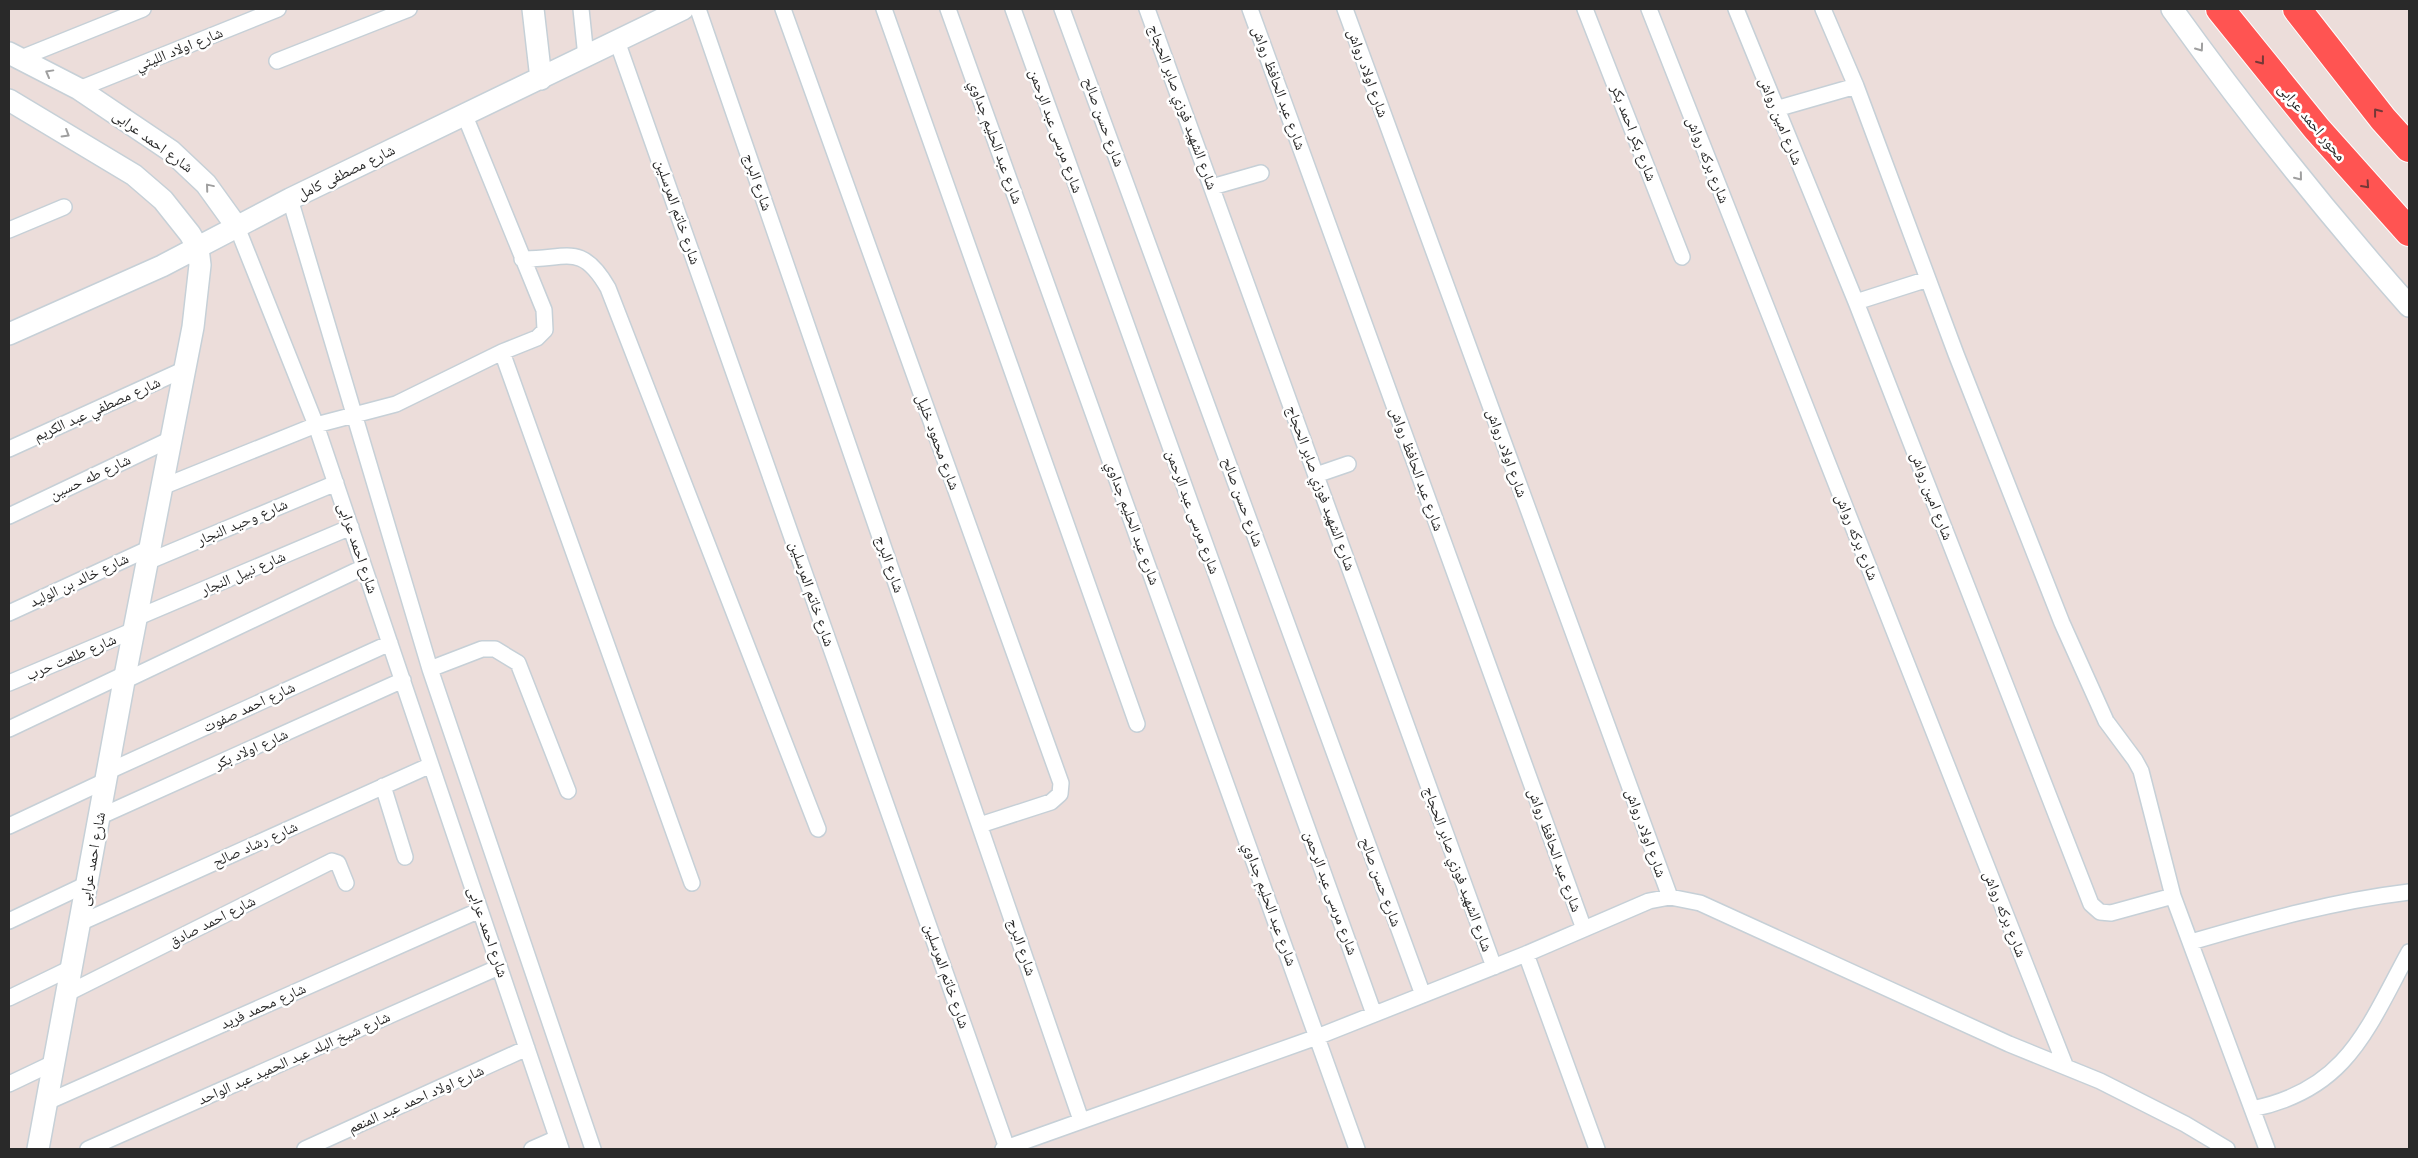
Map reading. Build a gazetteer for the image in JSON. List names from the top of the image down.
{
  "streets": {
    "highway": ["محور احمد عرابى"],
    "street": [
      "شارع اولاد الليثي",
      "شارع اولاد رواش",
      "شارع عبد الحافظ رواش",
      "شارع الشهيد فوزي صابر الحجاج",
      "شارع امين رواش",
      "شارع حسن صالح",
      "شارع مرسى عبد الرحمن",
      "شارع بكر احمد بكر",
      "شارع احمد عرابى",
      "شارع عبد الحليم جداوي",
      "شارع بركه رواش",
      "شارع مصطفى كامل",
      "شارع البرج",
      "شارع خاتم المرسلين",
      "شارع مصطفي عبد الكريم",
      "شارع محمود خليل",
      "شارع طه حسين",
      "شارع وحيد النجار",
      "شارع نبيل النجار",
      "شارع خالد بن الوليد",
      "شارع طلعت حرب",
      "شارع احمد صفوت",
      "شارع اولاد بكر",
      "شارع رشاد صالح",
      "شارع احمد صادق",
      "شارع محمد فريد",
      "شارع شيخ البلد عبد الحميد عبد الواحد",
      "شارع اولاد احمد عبد المنعم"
    ]
  },
  "crossings": [
    ["شارع اولاد الليثي", "شارع احمد عرابى"],
    ["شارع احمد عرابى", "شارع مصطفى كامل"],
    ["شارع احمد عرابى", "شارع مصطفي عبد الكريم"],
    ["شارع احمد عرابى", "شارع طه حسين"],
    ["شارع احمد عرابى", "شارع وحيد النجار"],
    ["شارع احمد عرابى", "شارع نبيل النجار"],
    ["شارع احمد عرابى", "شارع خالد بن الوليد"],
    ["شارع احمد عرابى", "شارع طلعت حرب"],
    ["شارع احمد عرابى", "شارع احمد صفوت"],
    ["شارع احمد عرابى", "شارع اولاد بكر"],
    ["شارع احمد عرابى", "شارع رشاد صالح"],
    ["شارع احمد عرابى", "شارع احمد صادق"],
    ["شارع احمد عرابى", "شارع محمد فريد"],
    ["شارع احمد عرابى", "شارع شيخ البلد عبد الحميد عبد الواحد"],
    ["شارع احمد عرابى", "شارع اولاد احمد عبد المنعم"],
    ["شارع مصطفى كامل", "شارع خاتم المرسلين"],
    ["شارع البرج", "شارع محمود خليل"],
    ["شارع وحيد النجار", "شارع خالد بن الوليد"],
    ["شارع نبيل النجار", "شارع طلعت حرب"]
  ]
}
